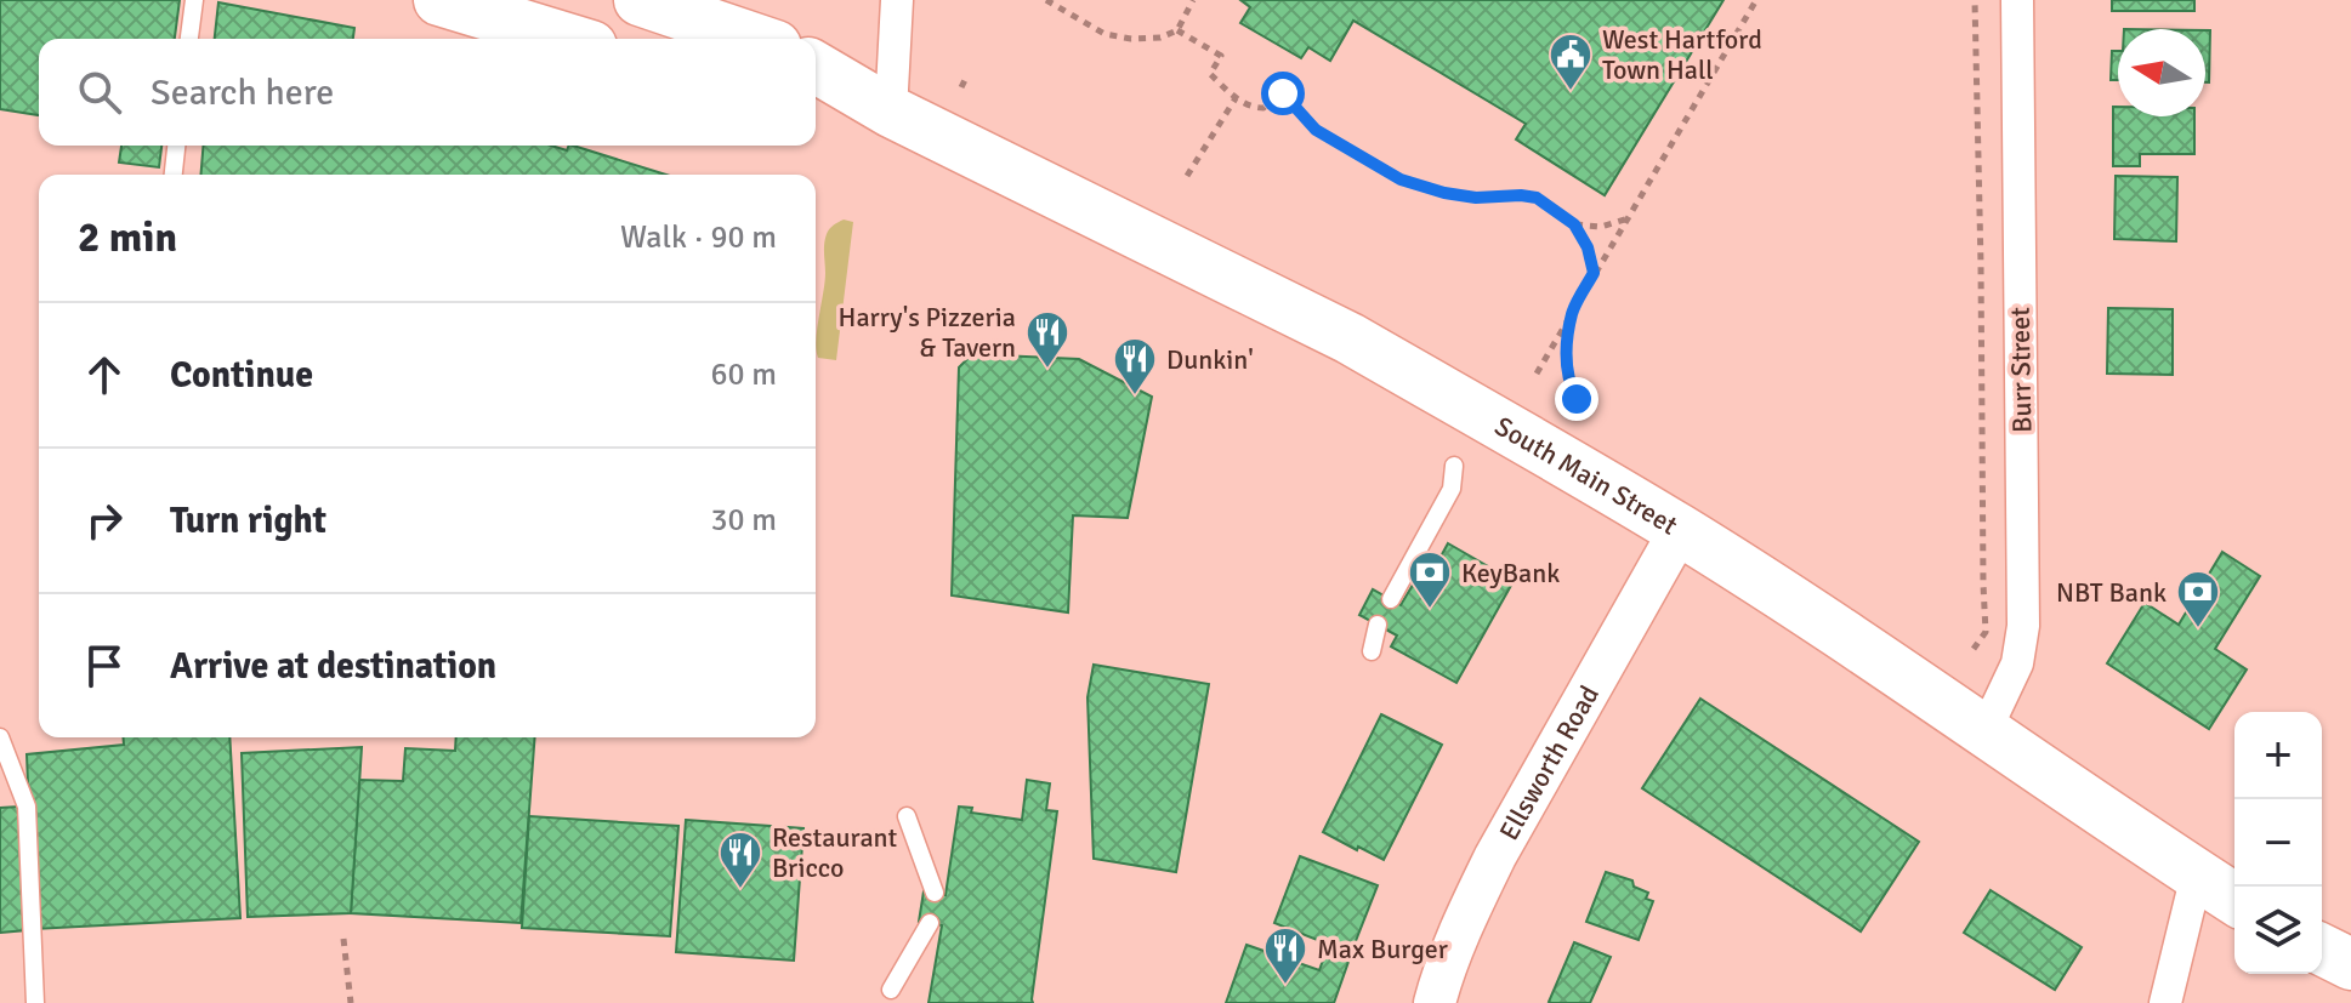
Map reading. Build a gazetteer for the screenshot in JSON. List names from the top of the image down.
{
  "streets": {
    "main road": ["South Main Street"],
    "street": ["Burr Street", "Ellsworth Road"]
  },
  "crossings": [
    ["Burr Street", "South Main Street"],
    ["South Main Street", "Ellsworth Road"]
  ],
  "places": {
    "public building": ["West Hartford Town Hall"],
    "restaurant": [
      "Harry's Pizzeria & Tavern",
      "Dunkin'",
      "Restaurant Bricco",
      "Max Burger"
    ],
    "bank": ["KeyBank", "NBT Bank"]
  },
  "north": "left",
  "page": {
    "search": "Search here",
    "heading": ["2 min", "Walk · 90 m"],
    "list": [
      ["Continue", "60 m"],
      ["Turn right", "30 m"],
      "Arrive at destination"
    ],
    "map_buttons": ["+", "−"]
  }
}
